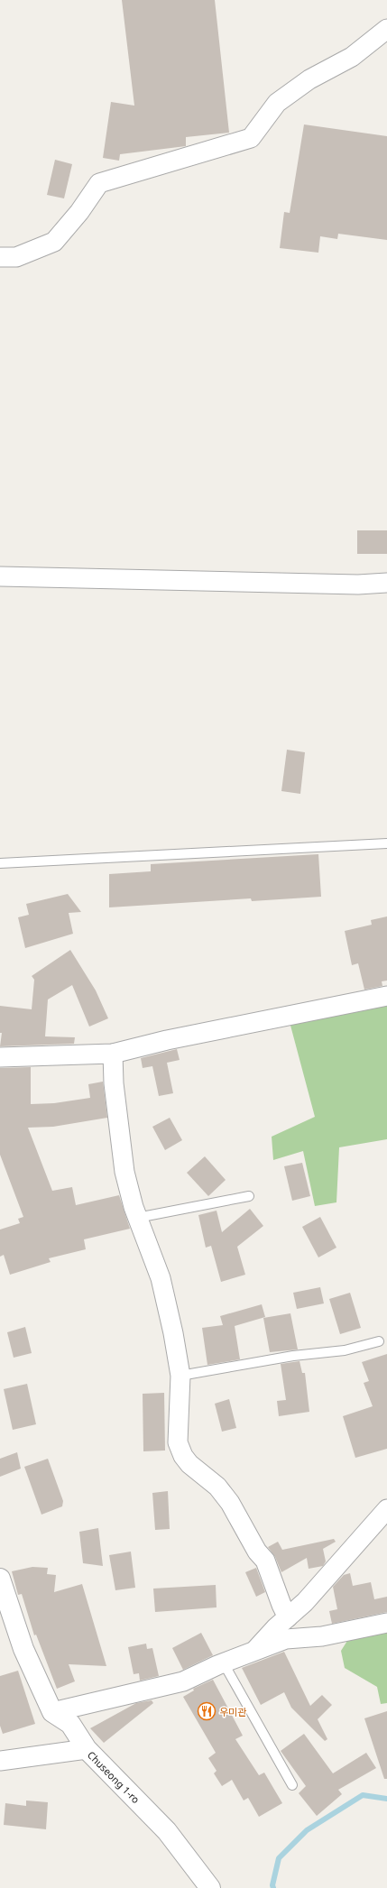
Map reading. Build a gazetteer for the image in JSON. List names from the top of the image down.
{
  "streets": {
    "street": ["Chuseong 1-ro"]
  },
  "places": {
    "restaurant": ["우미관"]
  }
}
